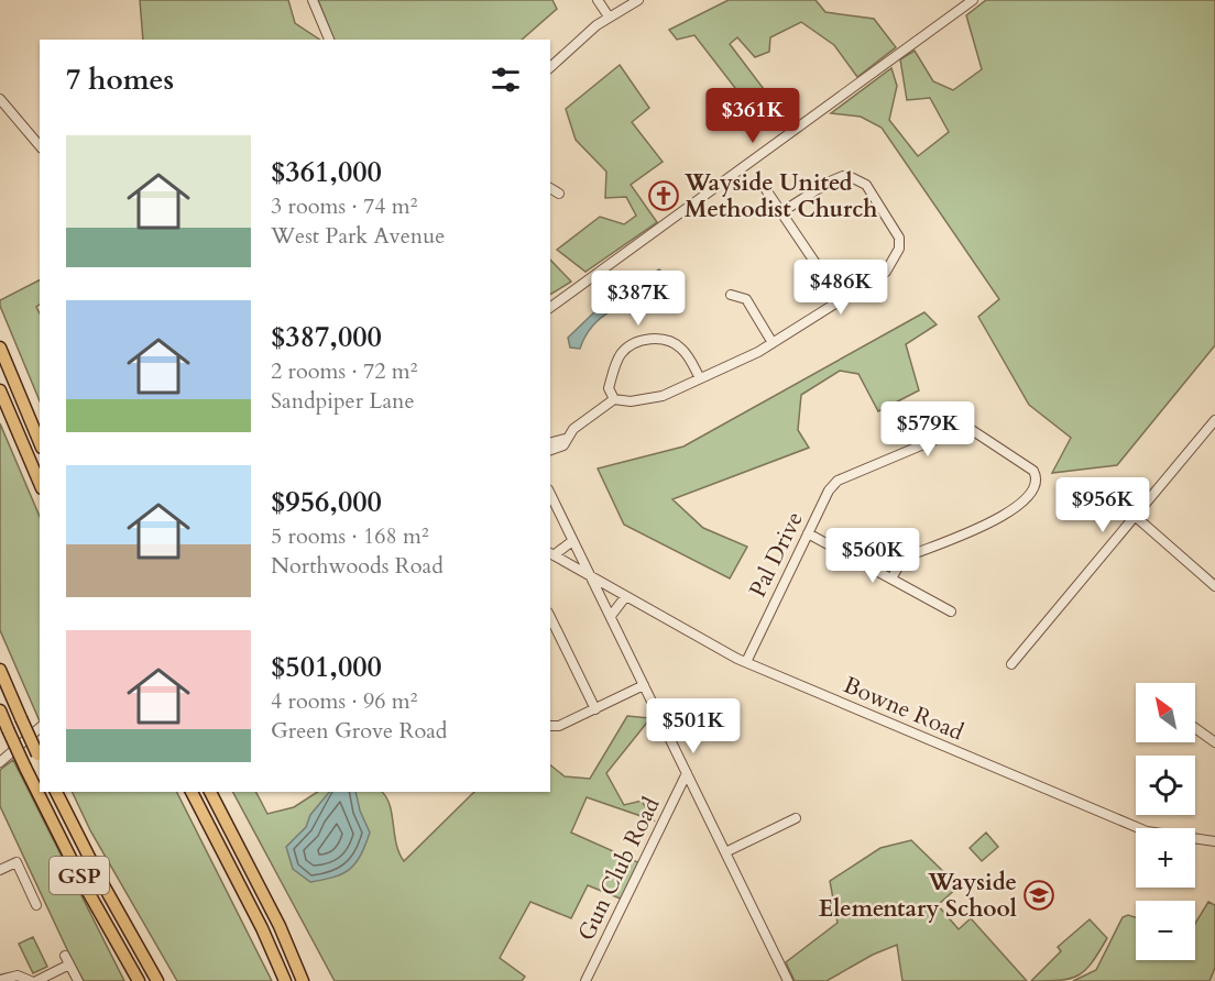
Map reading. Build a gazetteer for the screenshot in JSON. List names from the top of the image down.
{
  "streets": {
    "highway": ["GSP"],
    "street": ["Pal Drive", "Bowne Road", "Gun Club Road"]
  },
  "crossings": [
    ["Pal Drive", "Bowne Road"]
  ],
  "places": {
    "church": ["Wayside United Methodist Church"],
    "school or university": ["Wayside Elementary School"]
  },
  "north": "top left",
  "page": {
    "heading": "7 homes",
    "price": [
      "$361K",
      "$486K",
      "$387K",
      "$579K",
      "$956K",
      "$560K",
      "$501K"
    ],
    "list": [
      {
        "name": "$361,000",
        "note": "3 rooms · 74 m² · West Park Avenue"
      },
      {
        "name": "$387,000",
        "note": "2 rooms · 72 m² · Sandpiper Lane"
      },
      {
        "name": "$956,000",
        "note": "5 rooms · 168 m² · Northwoods Road"
      },
      {
        "name": "$501,000",
        "note": "4 rooms · 96 m² · Green Grove Road"
      }
    ],
    "map_buttons": ["+", "−"]
  }
}
